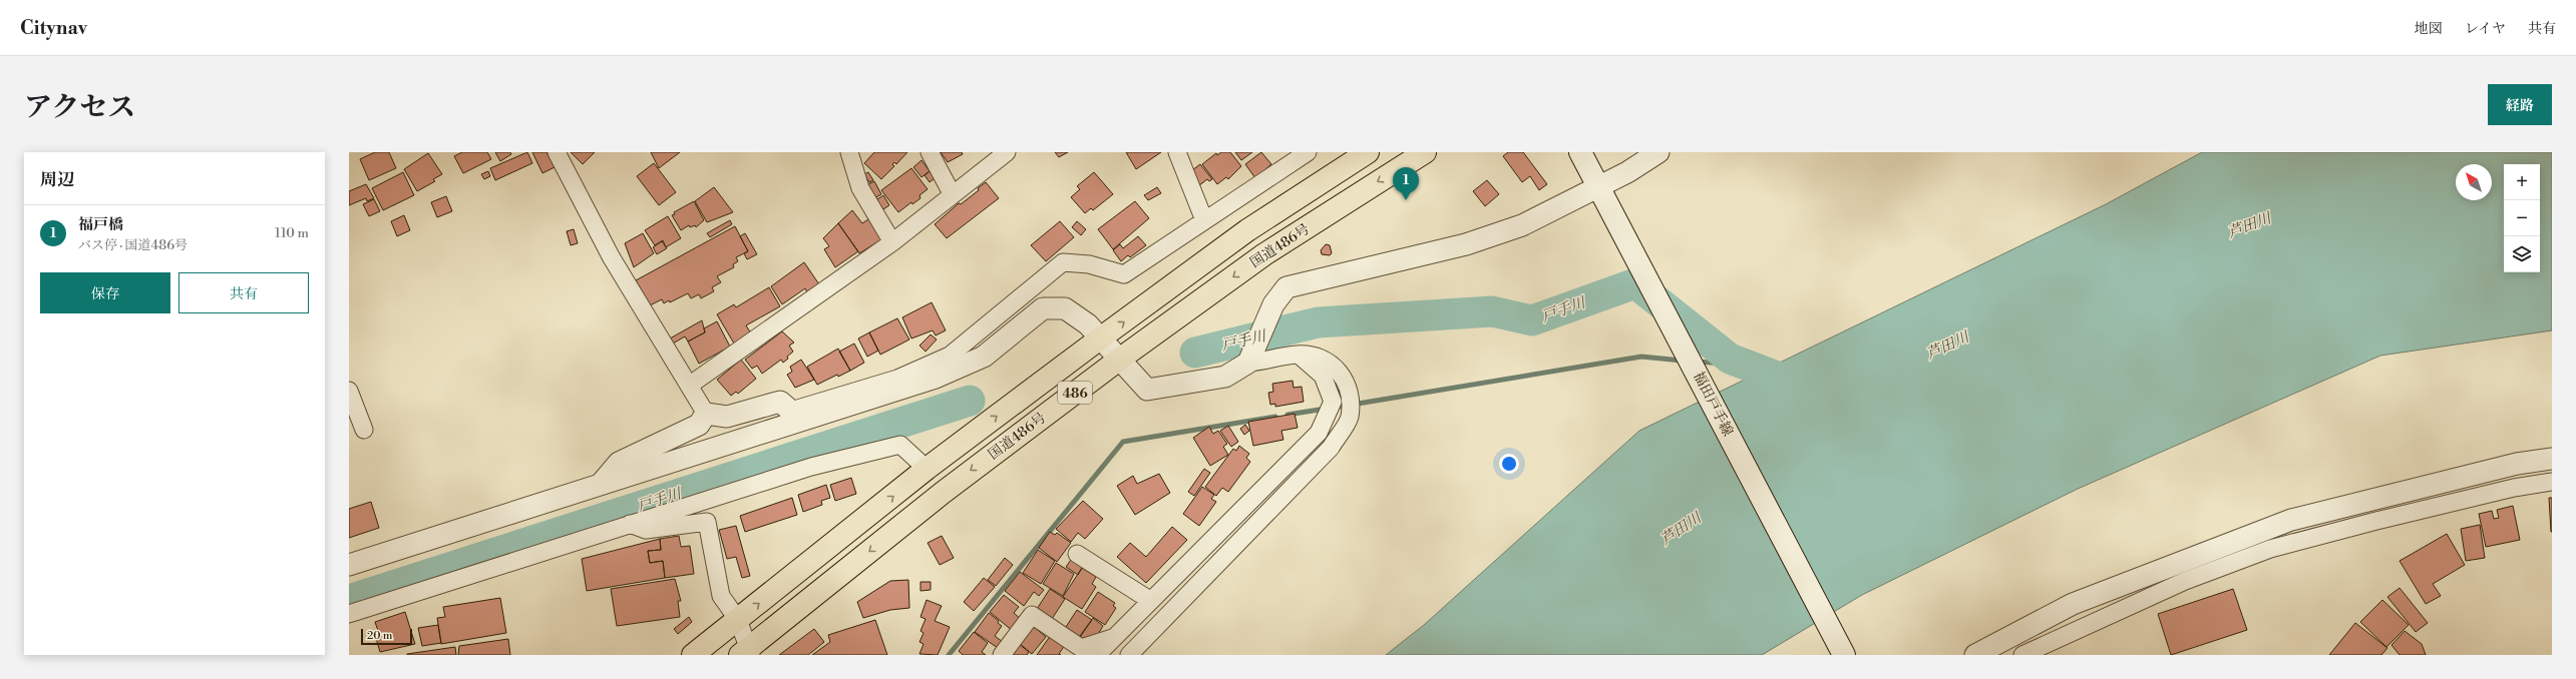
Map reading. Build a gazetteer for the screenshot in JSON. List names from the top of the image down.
{
  "streets": {
    "highway": ["国道486号", "486"],
    "main road": ["福田戸手線"]
  },
  "water": ["芦田川", "戸手川"],
  "scale_bar": "20 m",
  "north": "top left",
  "page": {
    "header": "Citynav",
    "nav": ["地図", "レイヤ", "共有"],
    "title": "アクセス",
    "buttons": [
      "経路",
      ["保存", "共有"]
    ],
    "heading": "周辺",
    "map_buttons": ["+", "−"],
    "pins": "1",
    "list": [
      {
        "mark": "1",
        "name": "福戸橋",
        "note": "バス停 · 国道486号",
        "value": "110 m"
      }
    ],
    "scale": "20 m"
  }
}
